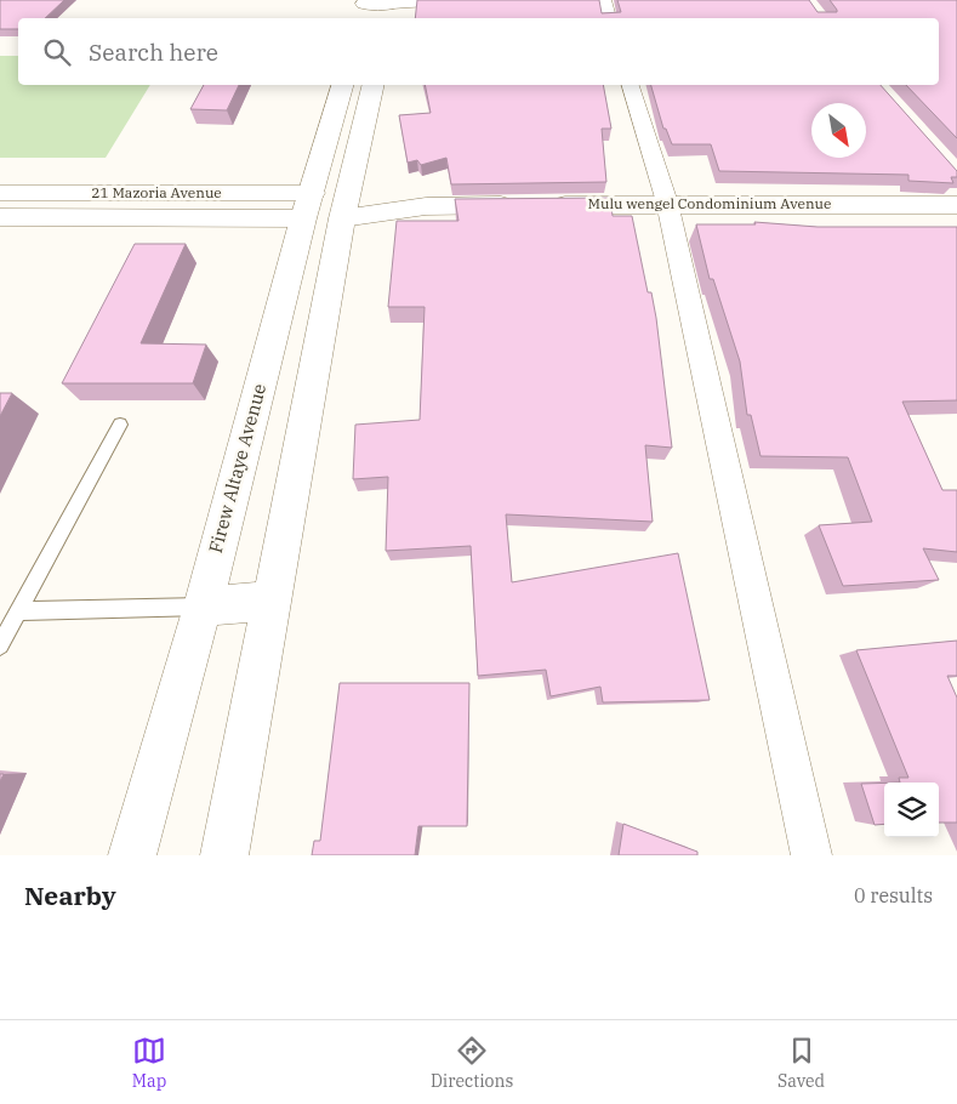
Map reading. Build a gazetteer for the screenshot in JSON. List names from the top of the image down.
{
  "streets": {
    "main road": ["21 Mazoria Avenue", "Mulu wengel Condominium Avenue", "Firew Altaye Avenue"]
  },
  "crossings": [
    ["21 Mazoria Avenue", "Firew Altaye Avenue"]
  ],
  "north": "bottom right",
  "page": {
    "search": "Search here",
    "heading": ["Nearby", "0 results"],
    "nav": ["Map", "Directions", "Saved"]
  }
}
